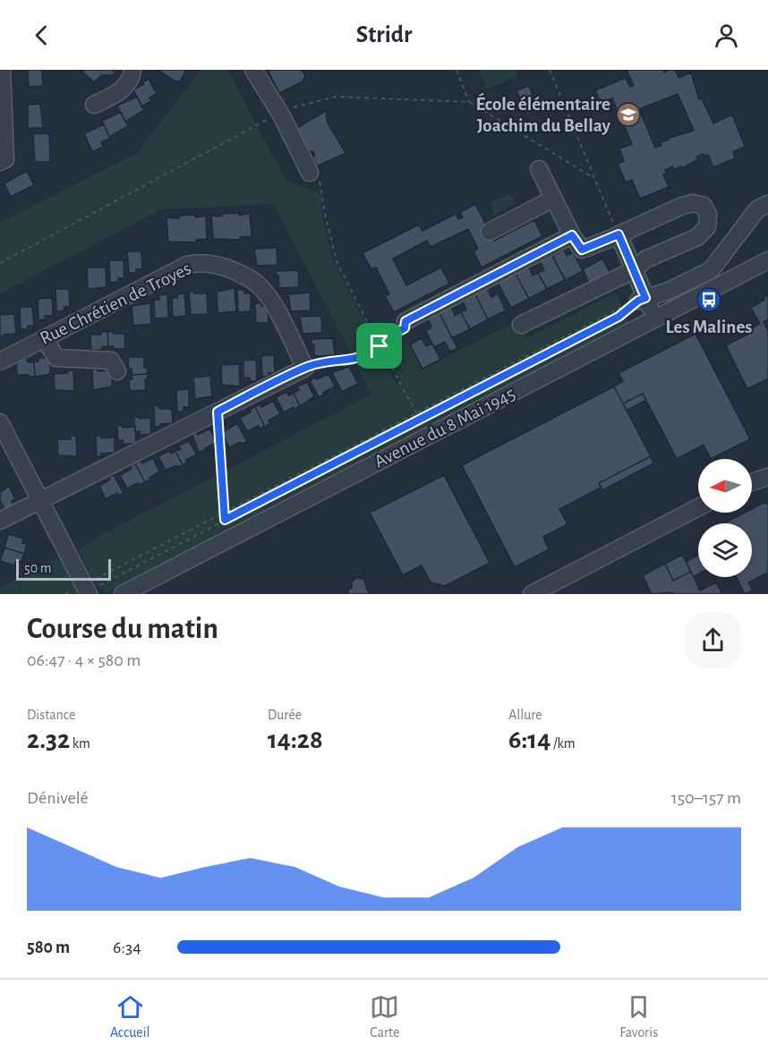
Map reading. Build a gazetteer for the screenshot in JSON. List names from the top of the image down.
{
  "streets": {
    "street": ["Rue Chrétien de Troyes", "Avenue du 8 Mai 1945"]
  },
  "places": {
    "school or university": ["École élémentaire Joachim du Bellay"],
    "bus stop": ["Les Malines"]
  },
  "scale_bar": "50 m",
  "north": "left",
  "page": {
    "header": "Stridr",
    "scale": "50 m",
    "heading": ["Course du matin", "06:47 · 4 × 580 m"],
    "stats": [
      ["Distance", "2.32 km"],
      ["Durée", "14:28"],
      ["Allure", "6:14 /km"]
    ],
    "chart": ["Dénivelé", "150–157 m"],
    "list": [
      {
        "name": "580 m",
        "note": "6:34"
      }
    ],
    "tabs": ["Accueil", "Carte", "Favoris"]
  }
}
